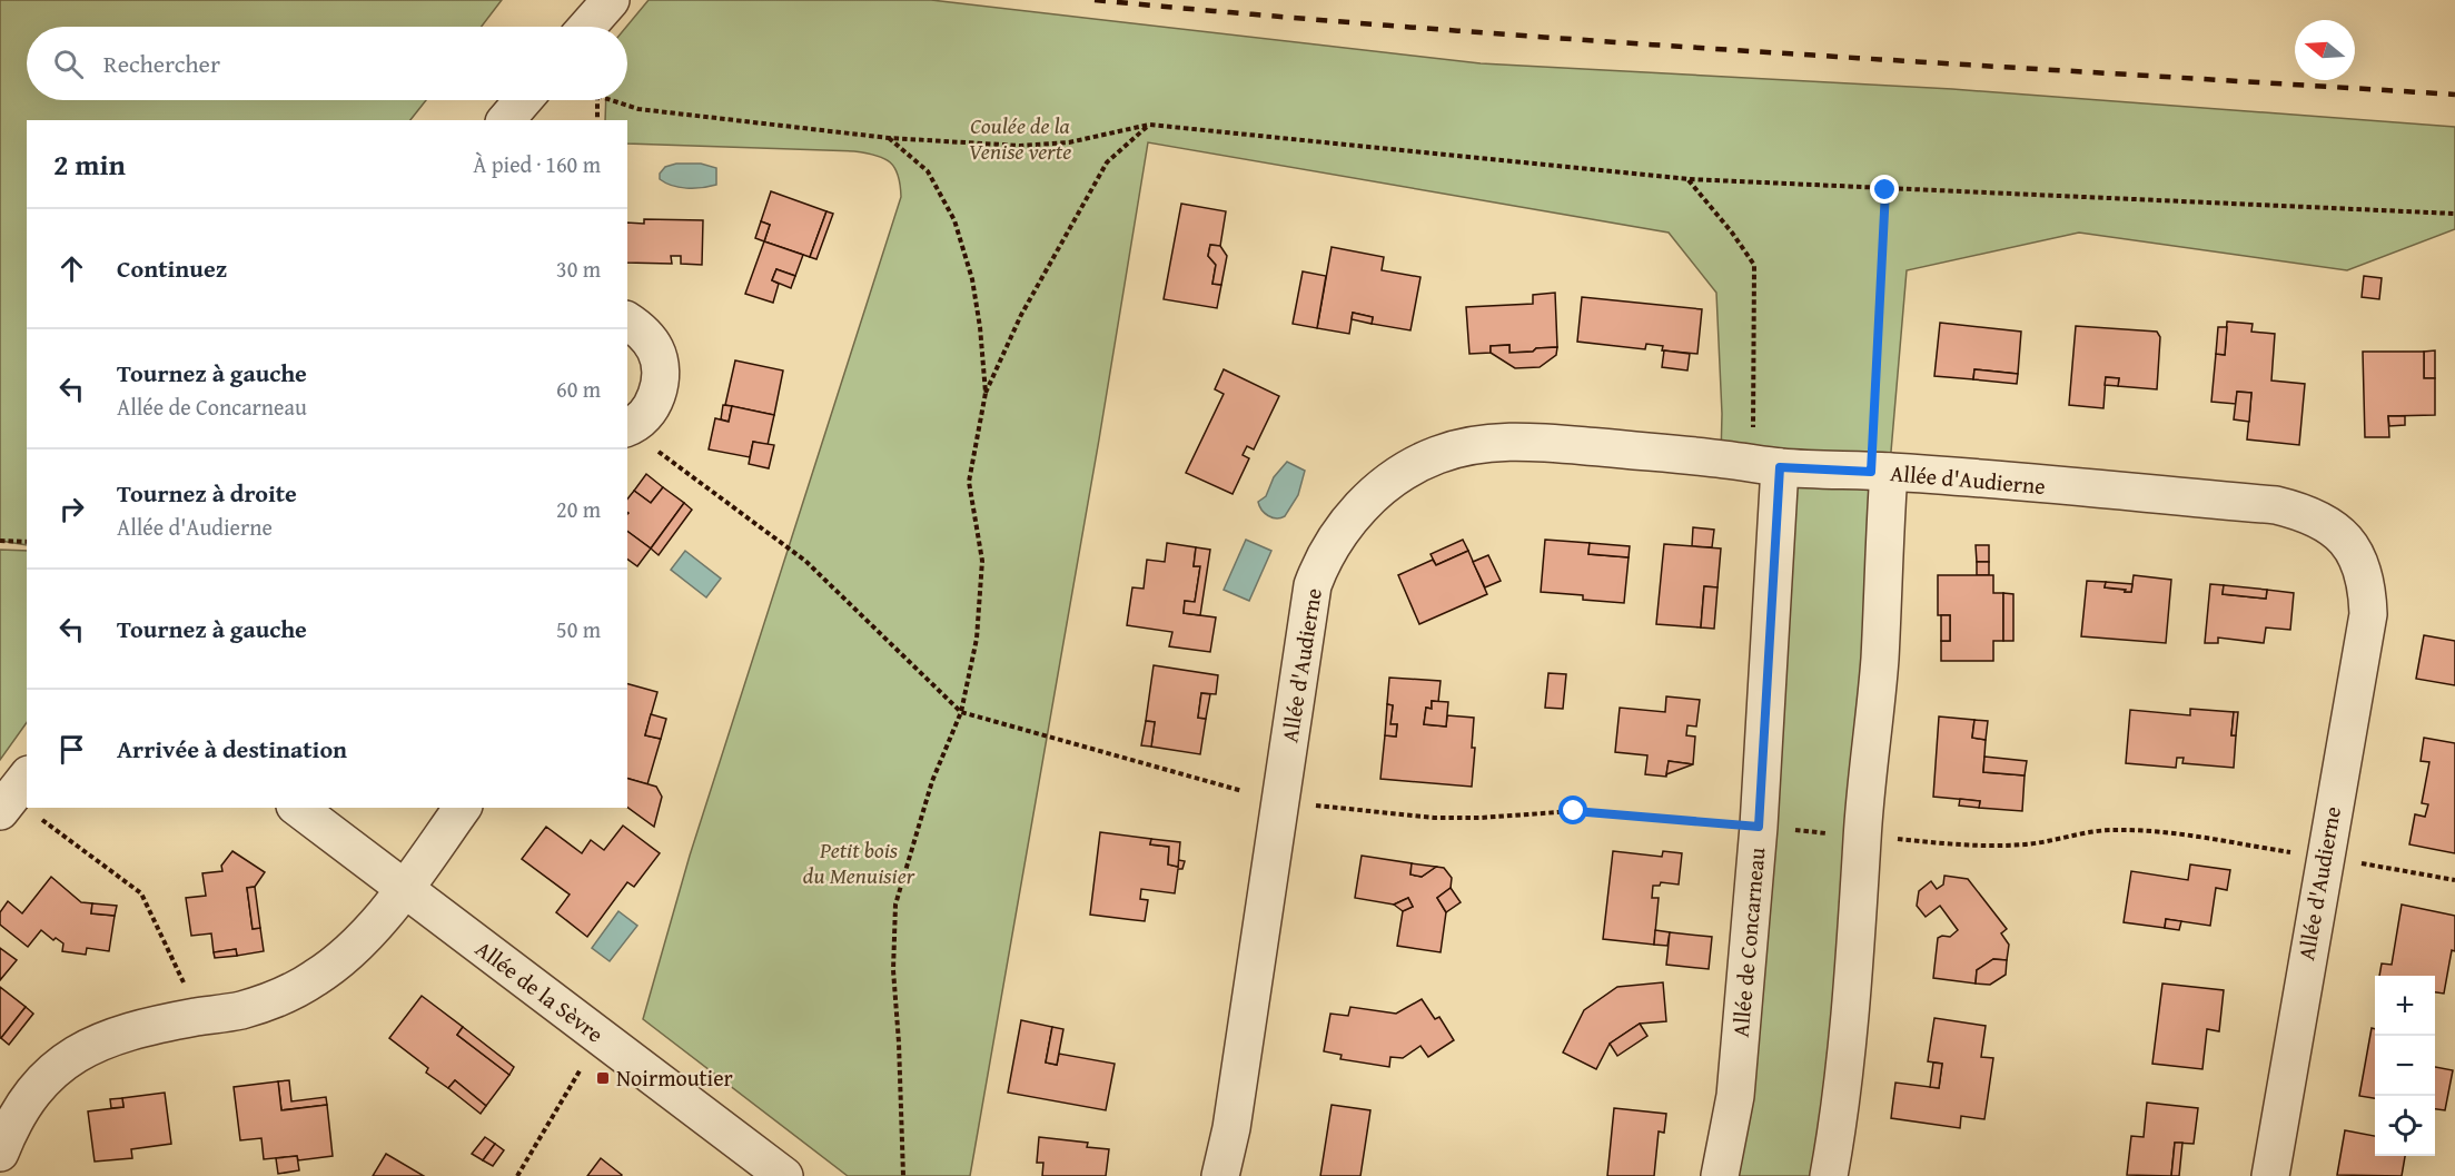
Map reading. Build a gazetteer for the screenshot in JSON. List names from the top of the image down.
{
  "streets": {
    "street": ["Allée d'Audierne", "Allée de Concarneau", "Allée de la Sèvre"]
  },
  "crossings": [
    ["Allée d'Audierne", "Allée de Concarneau"]
  ],
  "parks": ["Coulée de la Venise verte", "Petit bois du Menuisier"],
  "places": {
    "transit": ["Noirmoutier"]
  },
  "north": "left",
  "page": {
    "search": "Rechercher",
    "heading": ["2 min", "À pied · 160 m"],
    "list": [
      ["Continuez", "30 m"],
      ["Tournez à gauche", "Allée de Concarneau", "60 m"],
      ["Tournez à droite", "Allée d'Audierne", "20 m"],
      ["Tournez à gauche", "50 m"],
      "Arrivée à destination"
    ],
    "map_buttons": ["+", "−"]
  }
}
